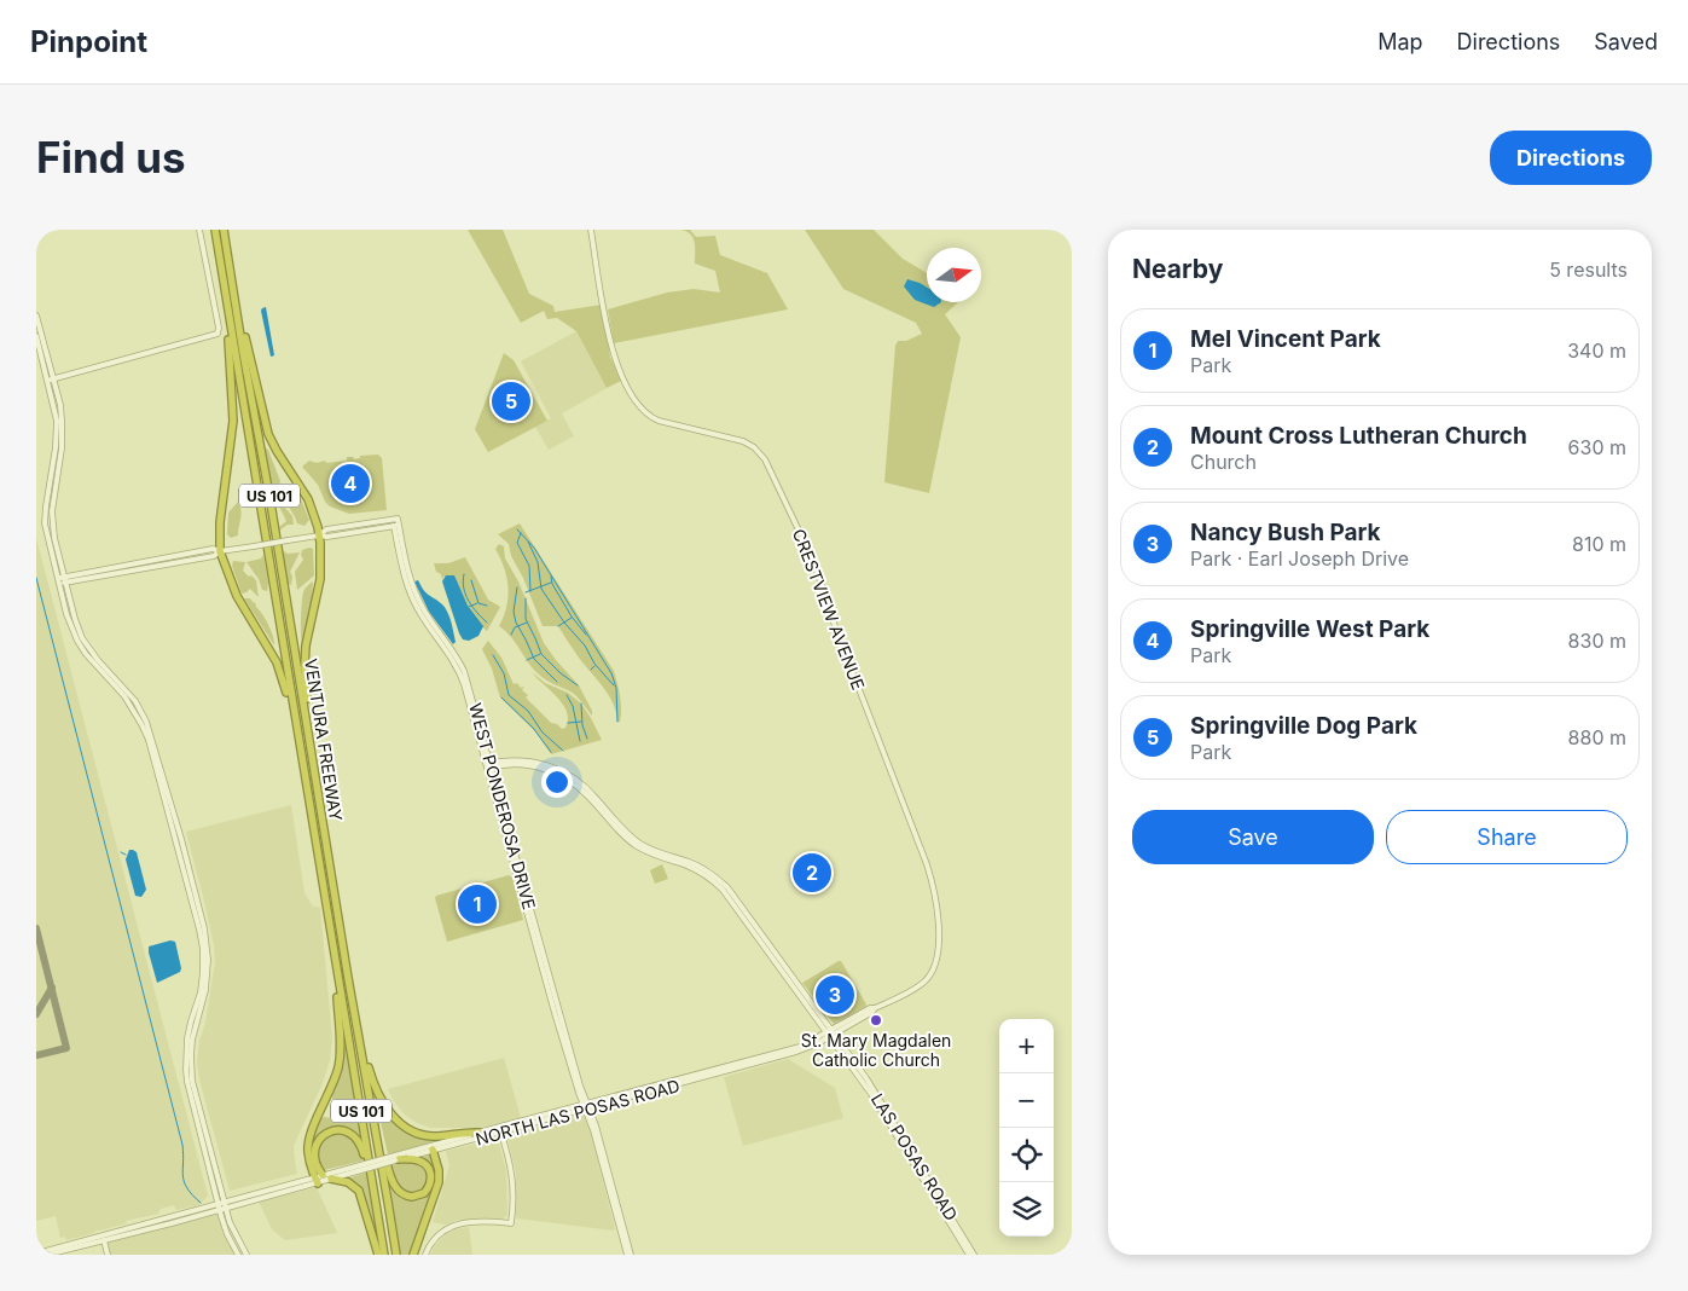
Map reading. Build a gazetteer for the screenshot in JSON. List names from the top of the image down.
{
  "streets": {
    "highway": ["US 101", "VENTURA FREEWAY"],
    "main road": [
      "CRESTVIEW AVENUE",
      "WEST PONDEROSA DRIVE",
      "NORTH LAS POSAS ROAD",
      "LAS POSAS ROAD"
    ]
  },
  "crossings": [
    ["CRESTVIEW AVENUE", "NORTH LAS POSAS ROAD"],
    ["CRESTVIEW AVENUE", "LAS POSAS ROAD"],
    ["WEST PONDEROSA DRIVE", "NORTH LAS POSAS ROAD"],
    ["NORTH LAS POSAS ROAD", "LAS POSAS ROAD"]
  ],
  "places": ["St. Mary Magdalen Catholic Church"],
  "north": "right",
  "page": {
    "header": "Pinpoint",
    "nav": ["Map", "Directions", "Saved"],
    "buttons": [
      "Directions",
      ["Save", "Share"]
    ],
    "title": "Find us",
    "heading": ["Nearby", "5 results"],
    "list": [
      {
        "mark": "1",
        "name": "Mel Vincent Park",
        "note": "Park",
        "value": "340 m"
      },
      {
        "mark": "2",
        "name": "Mount Cross Lutheran Church",
        "note": "Church",
        "value": "630 m"
      },
      {
        "mark": "3",
        "name": "Nancy Bush Park",
        "note": "Park · Earl Joseph Drive",
        "value": "810 m"
      },
      {
        "mark": "4",
        "name": "Springville West Park",
        "note": "Park",
        "value": "830 m"
      },
      {
        "mark": "5",
        "name": "Springville Dog Park",
        "note": "Park",
        "value": "880 m"
      }
    ],
    "pins": [
      "5",
      "4",
      "2",
      "1",
      "3"
    ],
    "map_buttons": ["+", "−"]
  }
}
